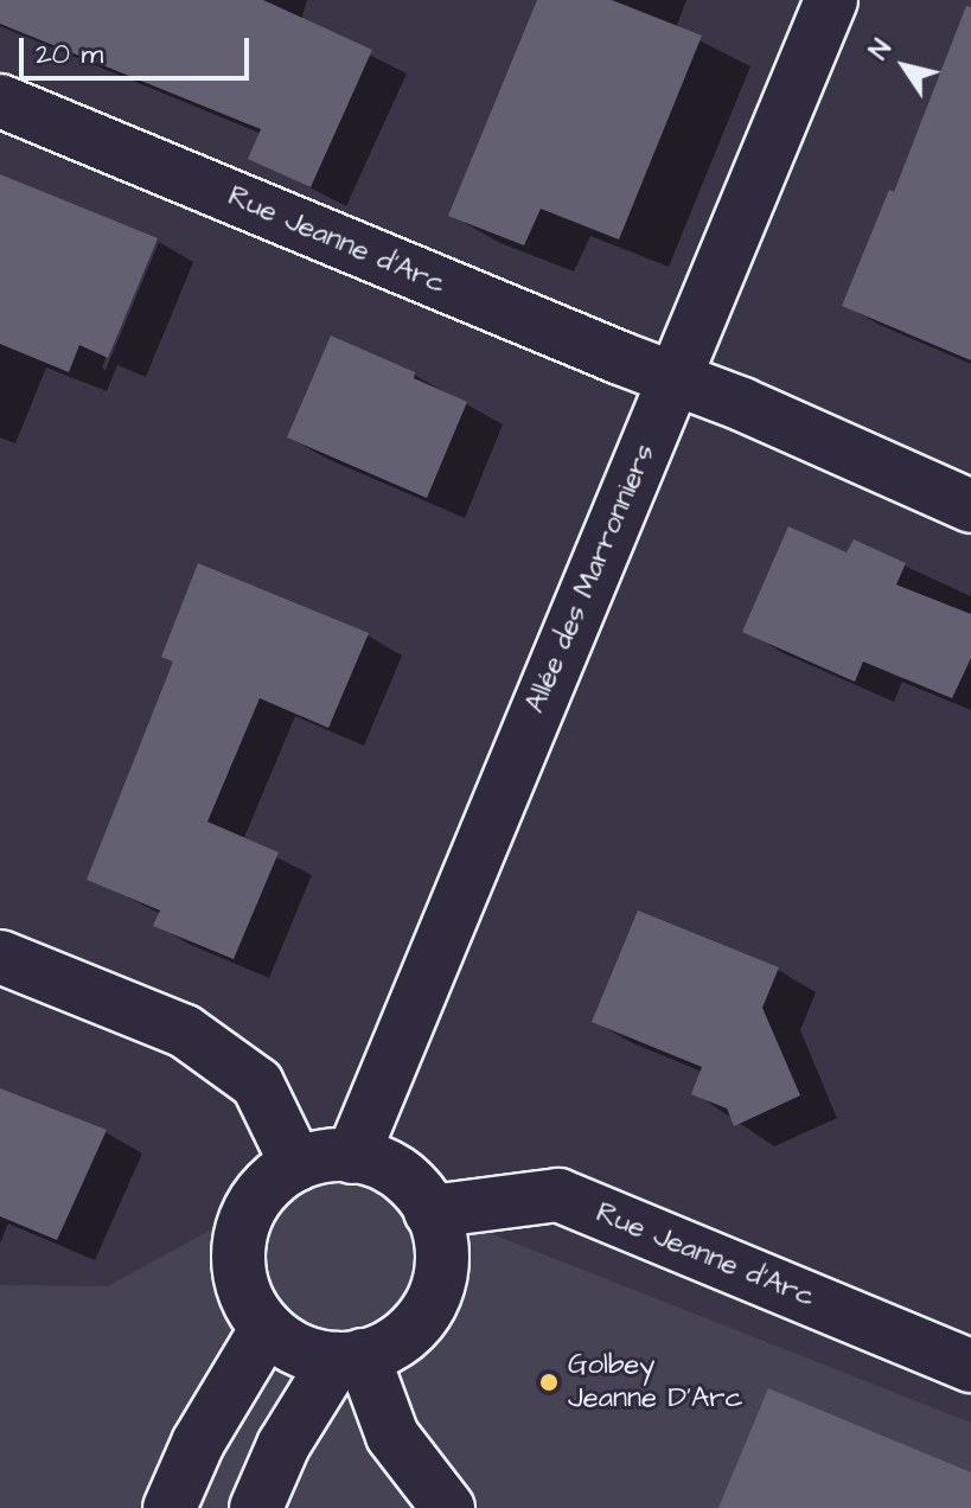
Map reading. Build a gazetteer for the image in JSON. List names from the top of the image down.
{
  "streets": {
    "street": ["Rue Jeanne d'Arc", "Allée des Marronniers"]
  },
  "crossings": [
    ["Rue Jeanne d'Arc", "Allée des Marronniers"]
  ],
  "places": ["Golbey Jeanne D'Arc"],
  "scale_bar": "20 m",
  "north": "top left"
}
